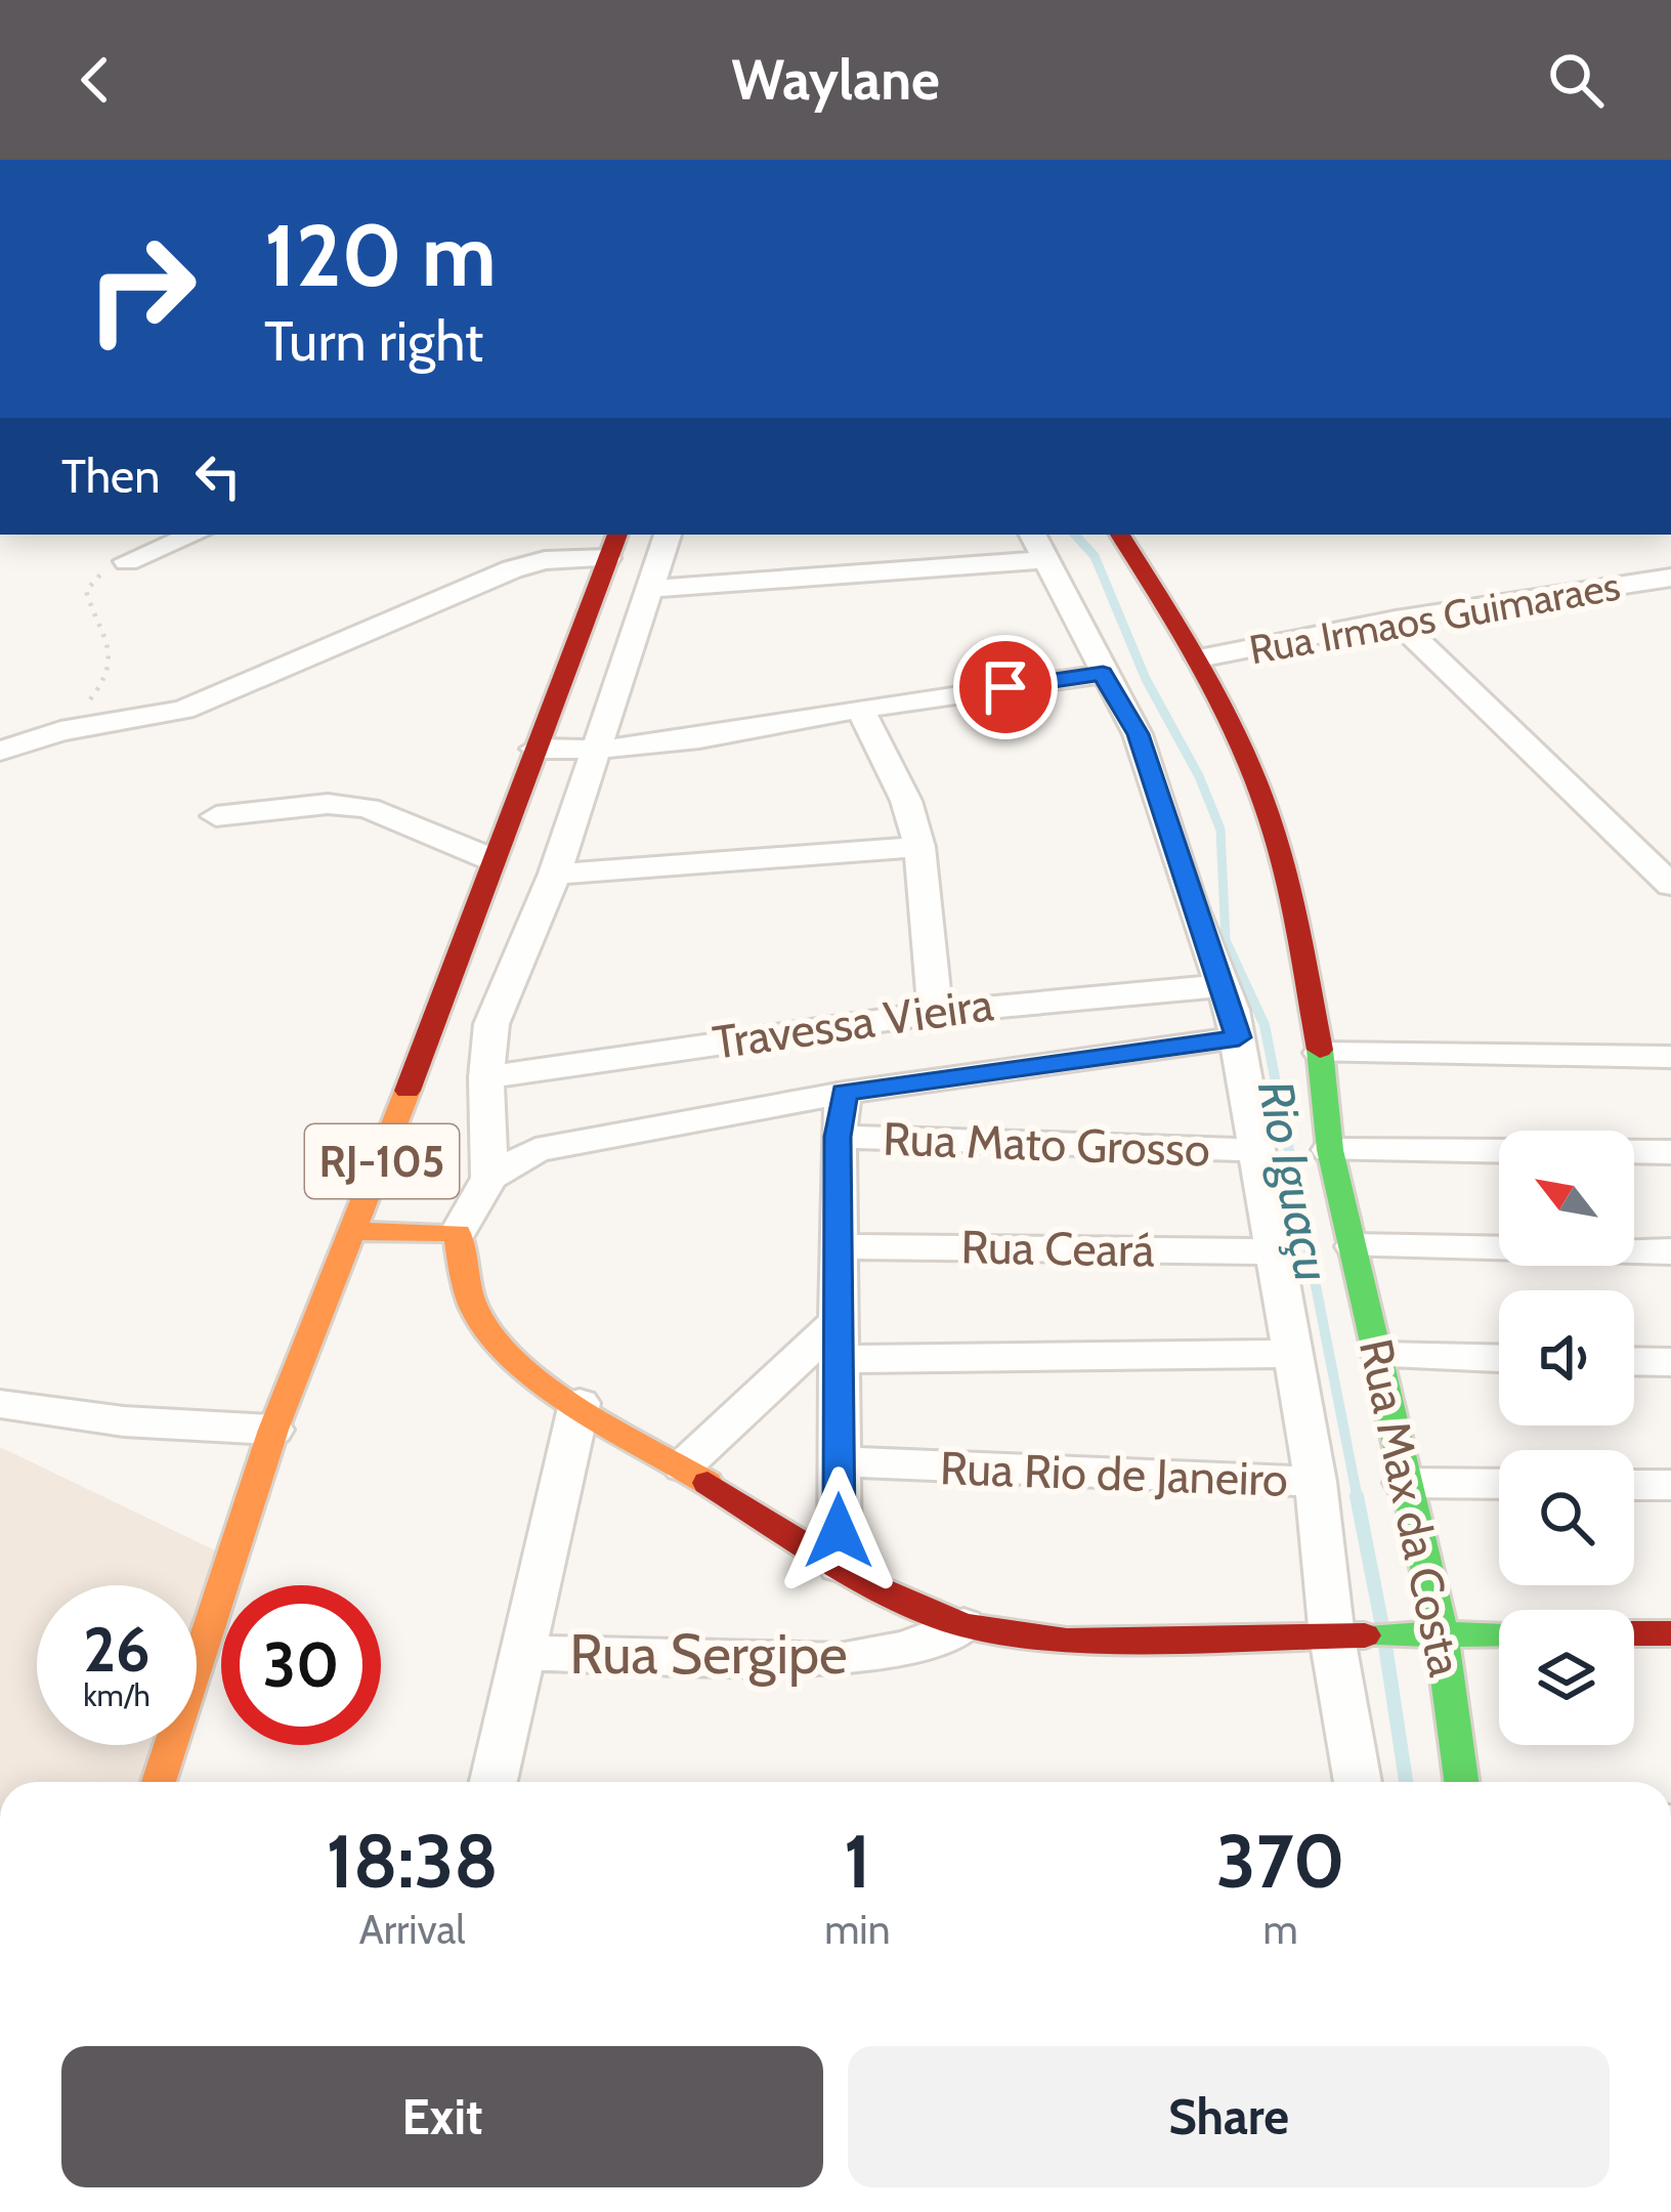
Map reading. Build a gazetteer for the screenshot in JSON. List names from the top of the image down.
{
  "streets": {
    "street": [
      "Rua Irmaos Guimaraes",
      "Travessa Vieira",
      "Rua Mato Grosso",
      "RJ-105",
      "Rua Ceará",
      "Rua Rio de Janeiro",
      "Rua Max da Costa",
      "Rua Sergipe"
    ]
  },
  "crossings": [
    ["Rua Irmaos Guimaraes", "Rua Max da Costa"],
    ["Travessa Vieira", "Rua Max da Costa"],
    ["Rua Mato Grosso", "Rua Max da Costa"],
    ["Rua Ceará", "Rua Max da Costa"],
    ["Rua Rio de Janeiro", "Rua Max da Costa"]
  ],
  "water": ["Rio Iguaçu"],
  "north": "top left",
  "page": {
    "header": "Waylane",
    "turn": ["120 m", "Turn right"],
    "then": "Then",
    "speed": "26 km/h",
    "limit": "30",
    "eta": [
      "18:38",
      "Arrival",
      "1",
      "min",
      "370",
      "m"
    ],
    "buttons": ["Exit", "Share"]
  }
}
